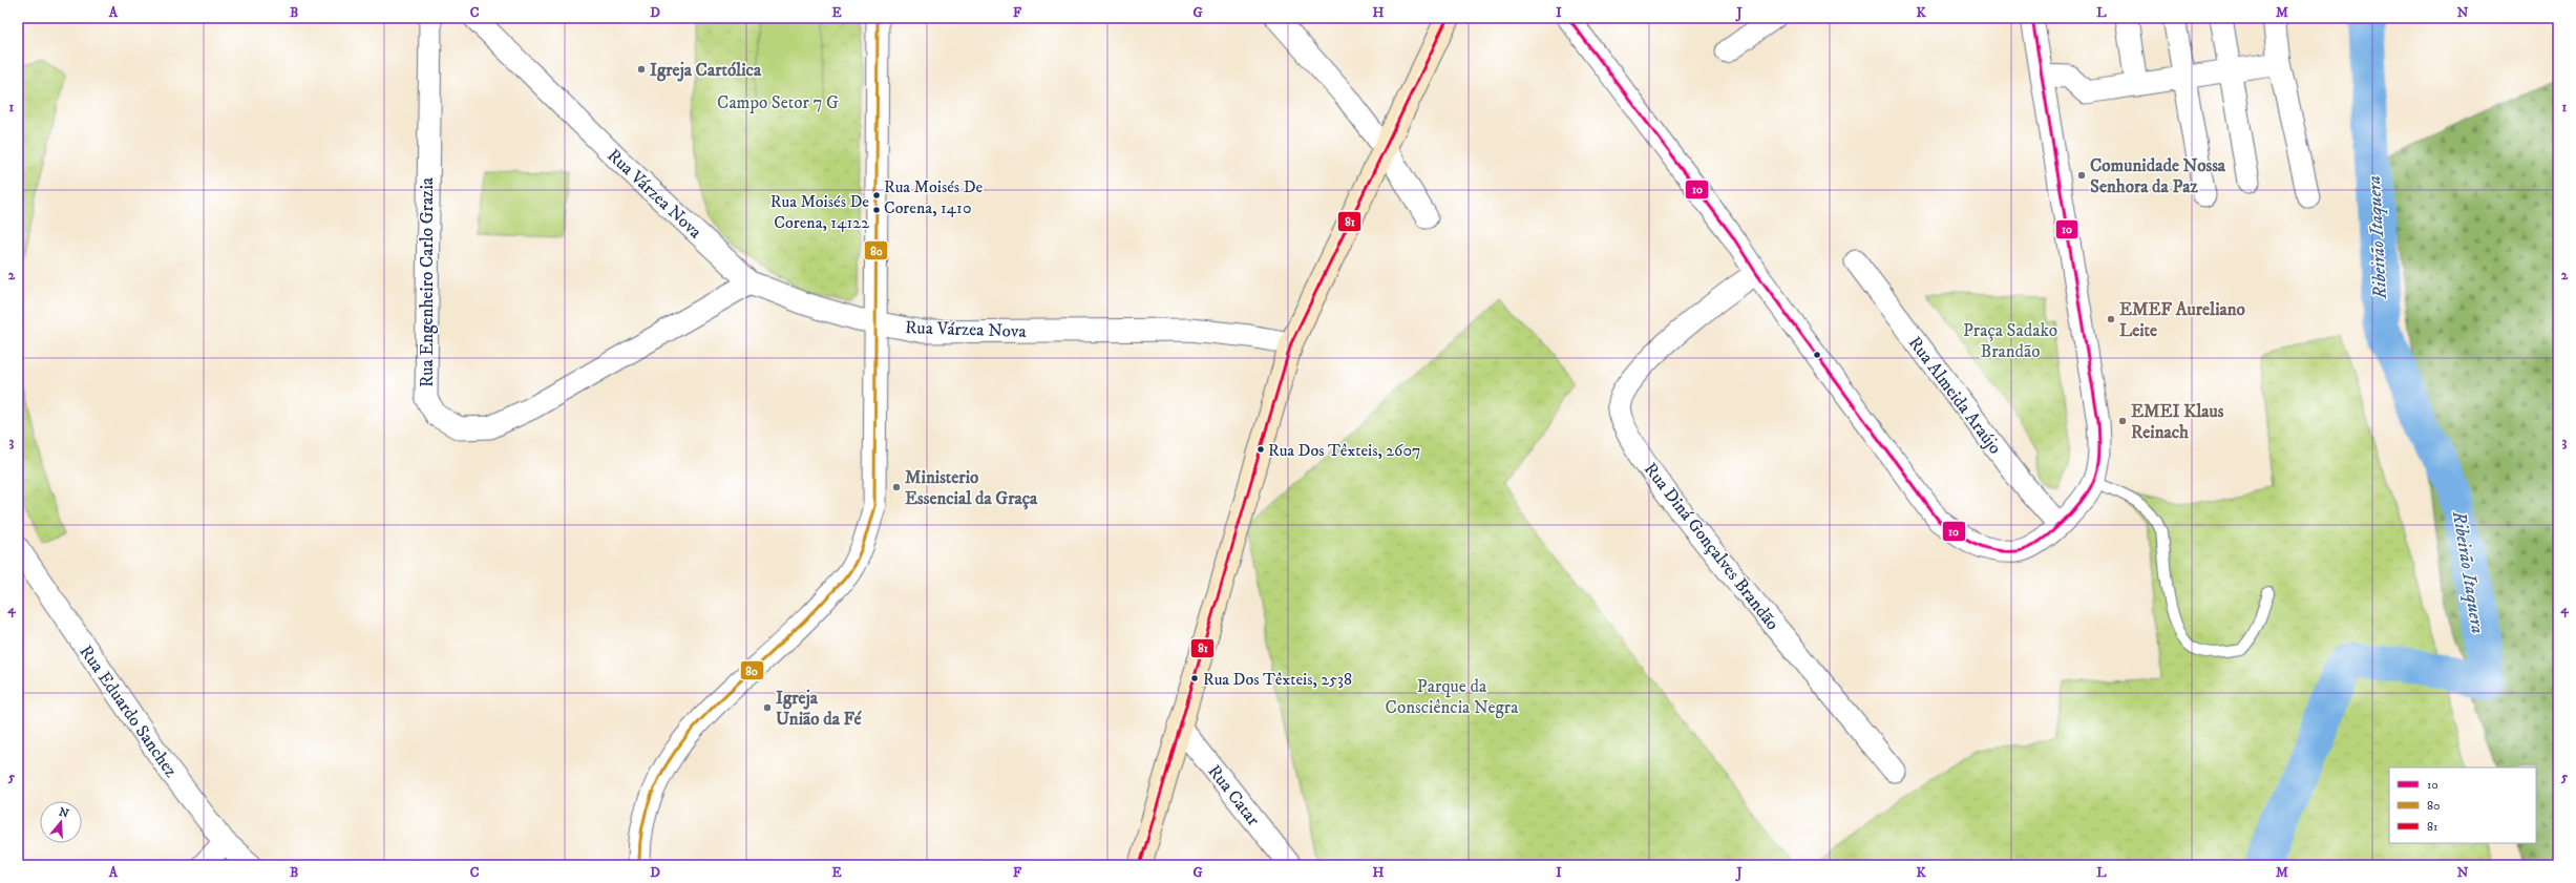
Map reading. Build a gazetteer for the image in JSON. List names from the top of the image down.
{
  "streets": {
    "street": [
      "Rua Várzea Nova",
      "Rua Engenheiro Carlo Grazia",
      "Rua Almeida Araújo",
      "Rua Diná Gonçalves Brandão",
      "Rua Eduardo Sanchez",
      "Rua Catar"
    ]
  },
  "crossings": [
    ["Rua Várzea Nova", "Rua Engenheiro Carlo Grazia"]
  ],
  "water": ["Ribeirão Itaquera"],
  "parks": ["Campo Setor 7 G", "Praça Sadako Brandão", "Parque da Consciência Negra"],
  "places": [
    "Igreja Cartólica",
    "Comunidade Nossa Senhora da Paz",
    "Rua Moisés De Corena, 1410",
    "Rua Moisés De Corena, 14122",
    "EMEF Aureliano Leite",
    "EMEI Klaus Reinach",
    "Rua Dos Têxteis, 2607",
    "Ministerio Essencial da Graça",
    "Rua Dos Têxteis, 2538",
    "Igreja União da Fé"
  ],
  "lines": ["transit line 10", "transit line 80", "transit line 81"],
  "legend": ["10", "80", "81"],
  "north": "top",
  "grid": {
    "columns": [
      "A",
      "B",
      "C",
      "D",
      "E",
      "F",
      "G",
      "H",
      "I",
      "J",
      "K",
      "L",
      "M",
      "N"
    ],
    "rows": [
      "1",
      "2",
      "3",
      "4",
      "5"
    ]
  }
}
